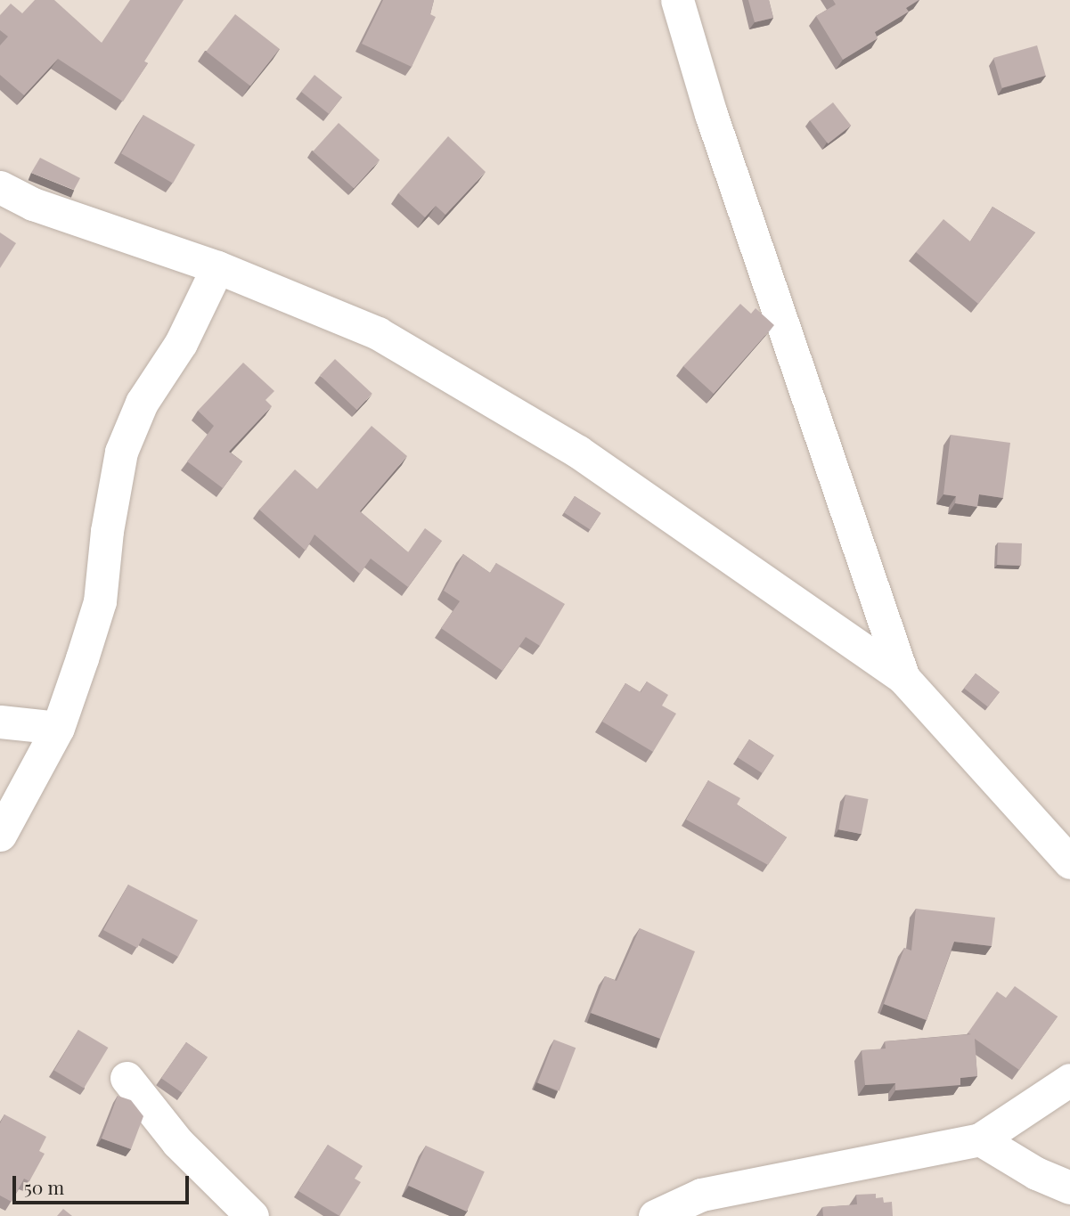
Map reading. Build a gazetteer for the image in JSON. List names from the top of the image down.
{
  "scale_bar": "50 m"
}
